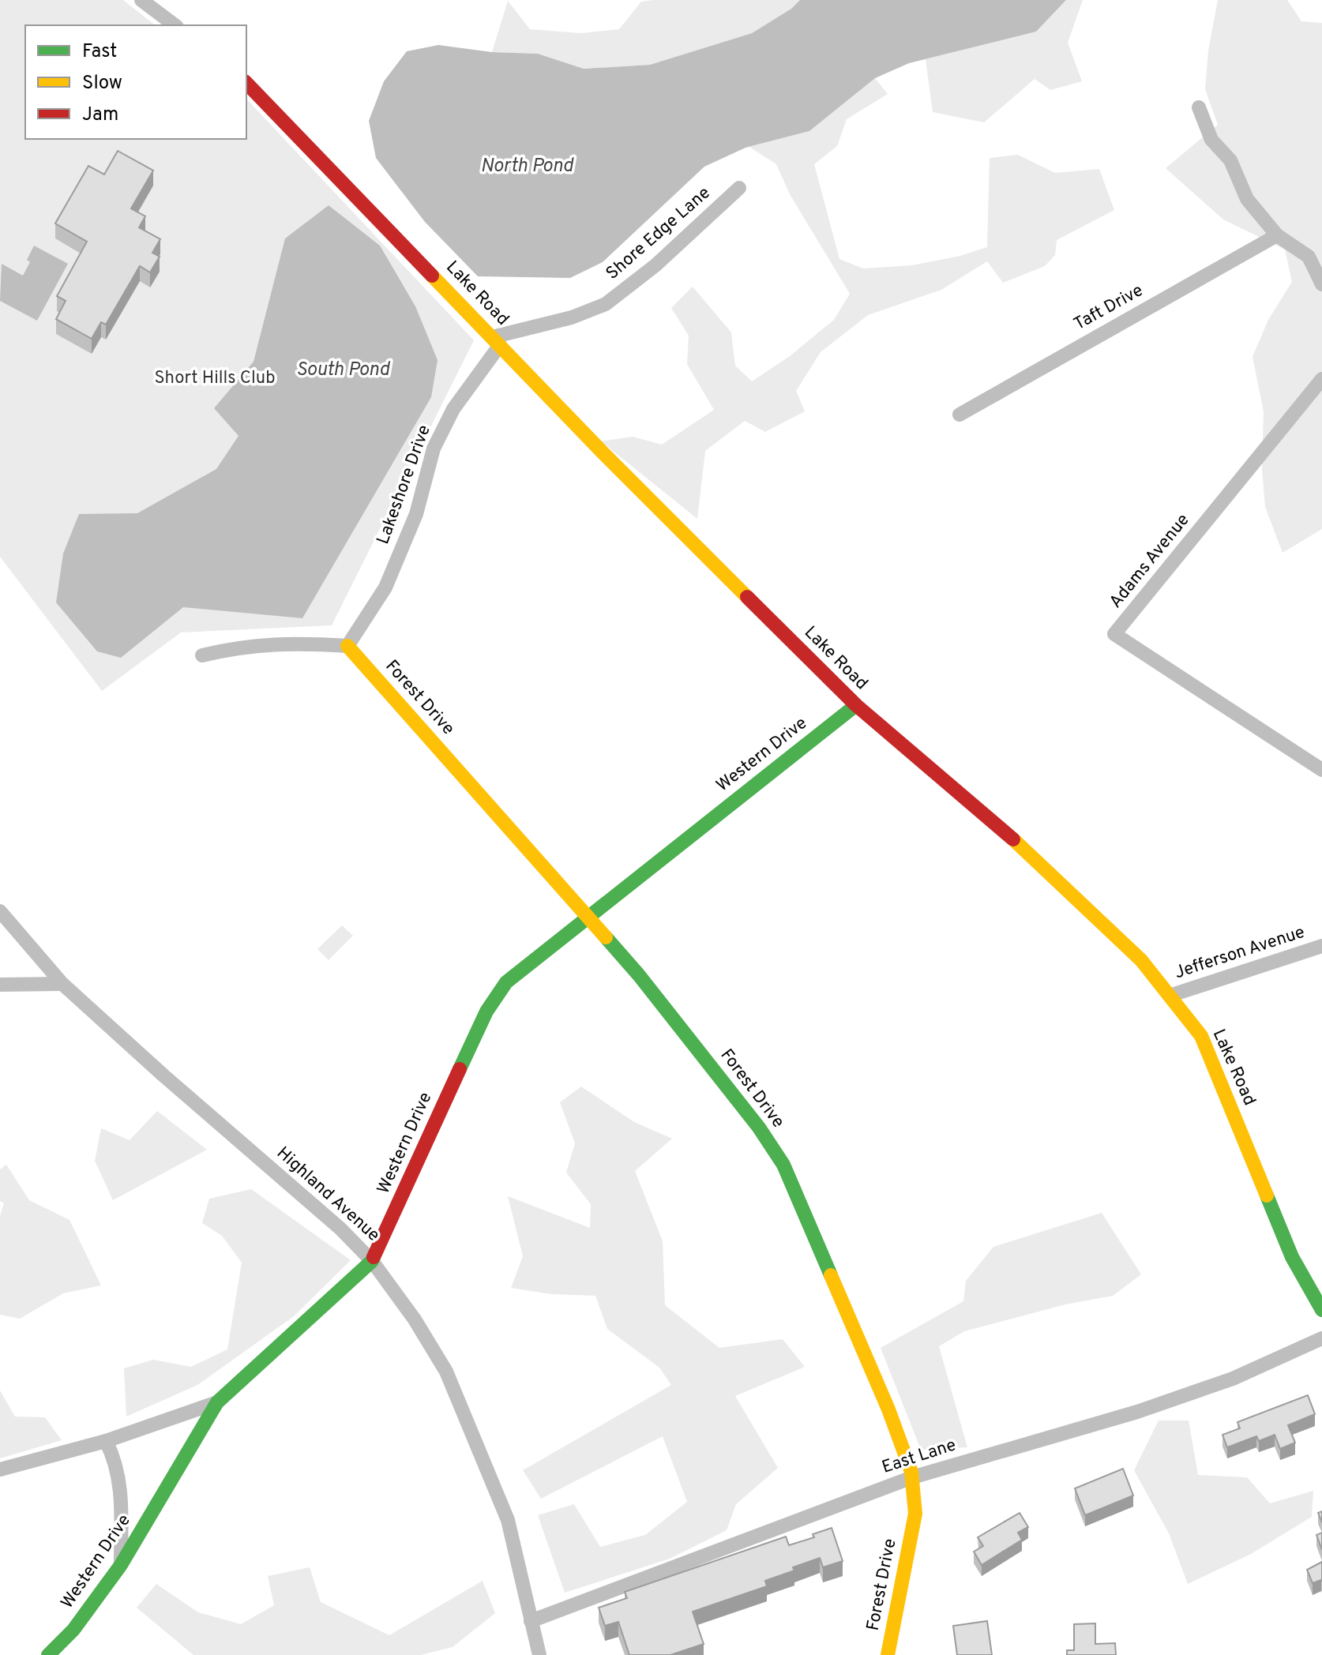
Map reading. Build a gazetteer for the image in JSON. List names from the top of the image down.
{
  "streets": {
    "street": [
      "Shore Edge Lane",
      "Lake Road",
      "Taft Drive",
      "Lakeshore Drive",
      "Adams Avenue",
      "Forest Drive",
      "Western Drive",
      "Jefferson Avenue",
      "Highland Avenue",
      "East Lane"
    ]
  },
  "crossings": [
    ["Shore Edge Lane", "Lake Road"],
    ["Shore Edge Lane", "Lakeshore Drive"],
    ["Lake Road", "Lakeshore Drive"],
    ["Lake Road", "Western Drive"],
    ["Lake Road", "Jefferson Avenue"],
    ["Lakeshore Drive", "Forest Drive"],
    ["Forest Drive", "Western Drive"],
    ["Forest Drive", "East Lane"],
    ["Western Drive", "Highland Avenue"],
    ["Highland Avenue", "East Lane"]
  ],
  "water": ["North Pond", "South Pond"],
  "parks": ["Short Hills Club"],
  "legend": ["Fast", "Slow", "Jam"]
}
